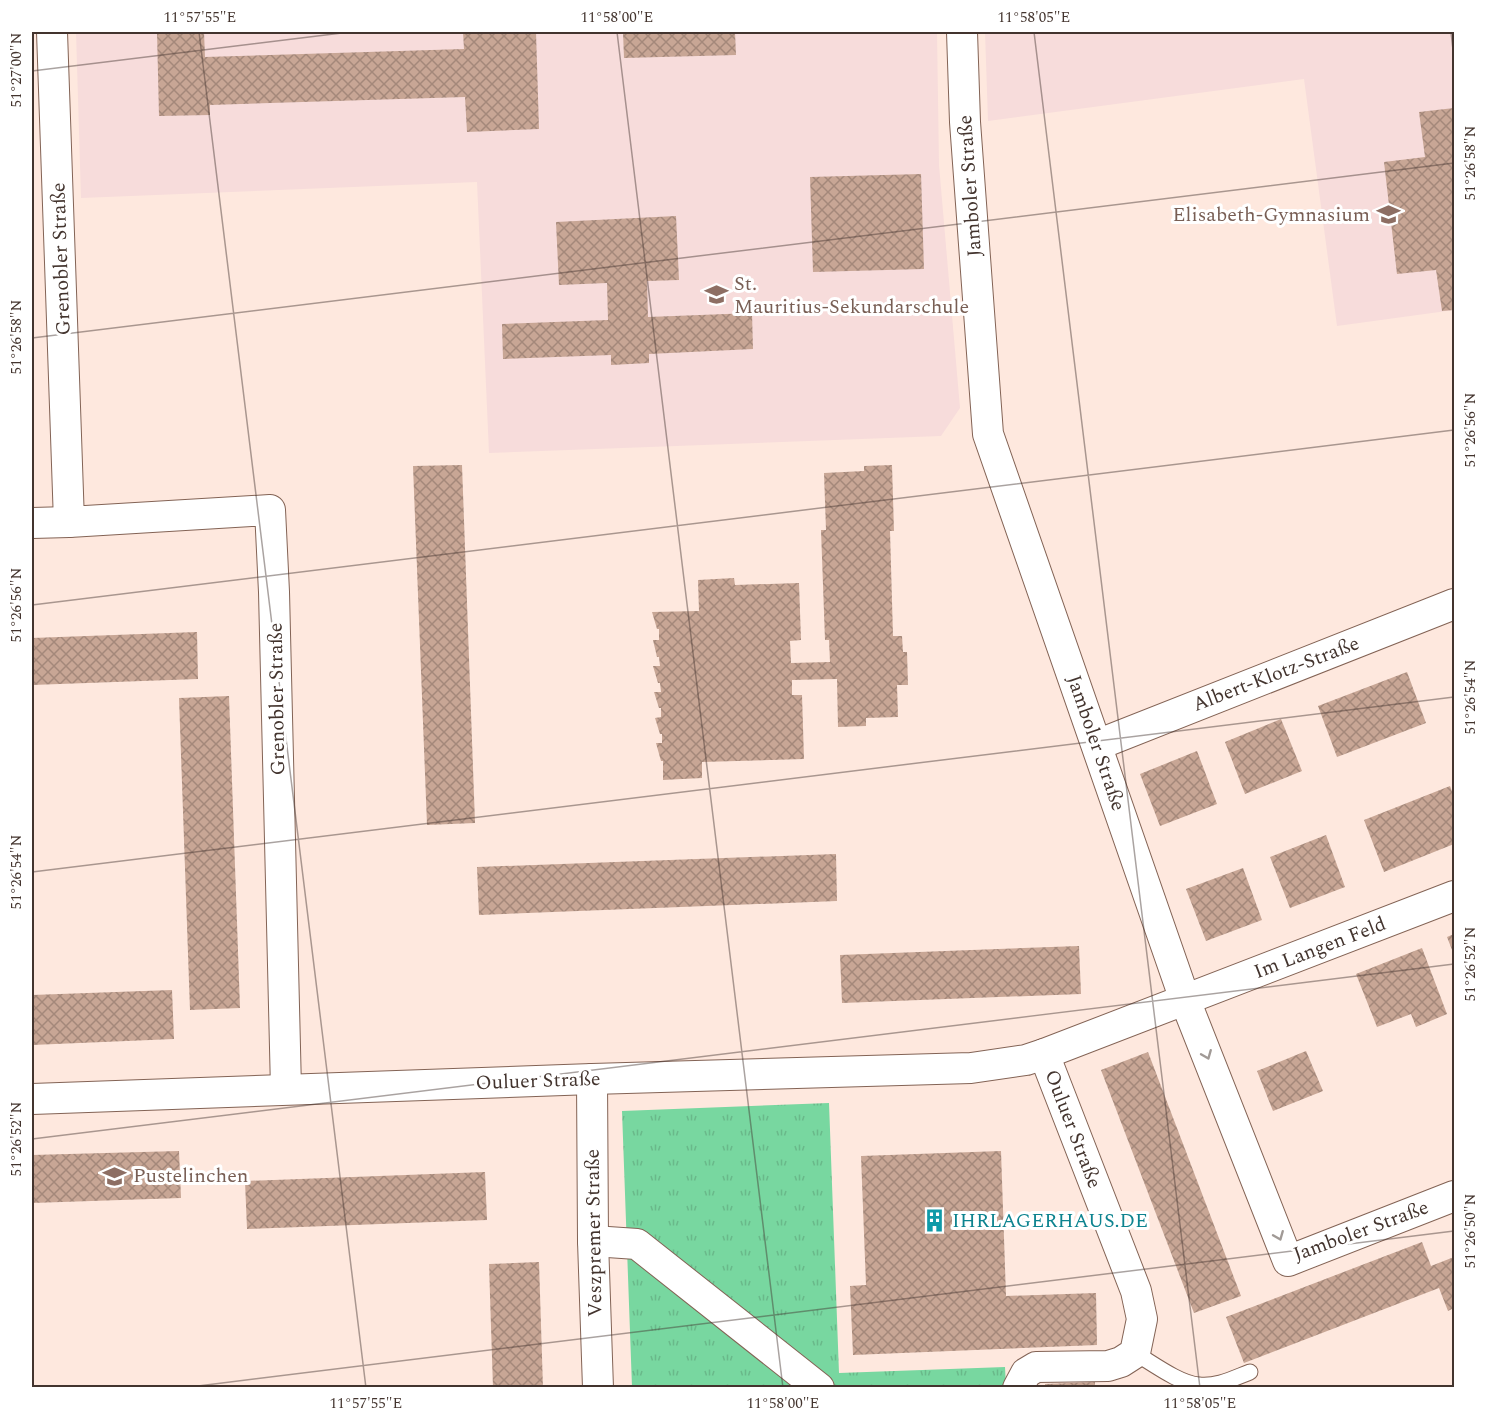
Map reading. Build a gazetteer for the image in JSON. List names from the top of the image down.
{
  "streets": {
    "street": [
      "Jamboler Straße",
      "Grenobler Straße",
      "Albert-Klotz-Straße",
      "Im Langen Feld",
      "Ouluer Straße",
      "Veszpremer Straße"
    ]
  },
  "crossings": [
    ["Jamboler Straße", "Albert-Klotz-Straße"],
    ["Jamboler Straße", "Im Langen Feld"],
    ["Jamboler Straße", "Ouluer Straße"],
    ["Grenobler Straße", "Ouluer Straße"],
    ["Im Langen Feld", "Ouluer Straße"],
    ["Ouluer Straße", "Veszpremer Straße"]
  ],
  "places": {
    "school or university": ["Elisabeth-Gymnasium", "St. Mauritius-Sekundarschule", "Pustelinchen"],
    "building": ["IHRLAGERHAUS.DE"]
  },
  "coordinates": [
    "11°57'55\"E",
    "11°58'00\"E",
    "11°58'05\"E",
    "51°27'00\"N",
    "51°26'58\"N",
    "51°26'56\"N",
    "51°26'54\"N",
    "51°26'52\"N",
    "51°26'50\"N"
  ]
}
